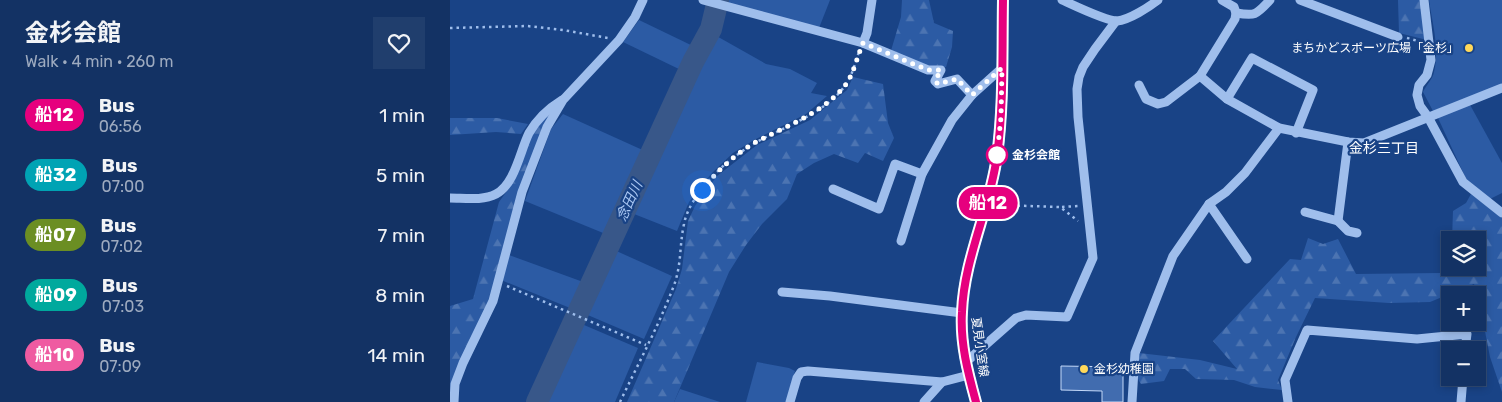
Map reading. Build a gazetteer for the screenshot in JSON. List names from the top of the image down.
{
  "streets": {
    "main road": ["夏見小室線"]
  },
  "districts": ["金杉三丁目"],
  "water": ["念田川"],
  "places": ["まちかどスポーツ広場「金杉」", "金杉会館", "金杉幼稚園"],
  "lines": ["bus line 船12"],
  "page": {
    "heading": ["金杉会館", "Walk · 4 min · 260 m"],
    "on_map": "船12",
    "list": [
      {
        "mark": "船12",
        "name": "Bus",
        "note": "06:56",
        "value": "1 min"
      },
      {
        "mark": "船32",
        "name": "Bus",
        "note": "07:00",
        "value": "5 min"
      },
      {
        "mark": "船07",
        "name": "Bus",
        "note": "07:02",
        "value": "7 min"
      },
      {
        "mark": "船09",
        "name": "Bus",
        "note": "07:03",
        "value": "8 min"
      },
      {
        "mark": "船10",
        "name": "Bus",
        "note": "07:09",
        "value": "14 min"
      }
    ],
    "map_buttons": ["+", "−"]
  }
}
